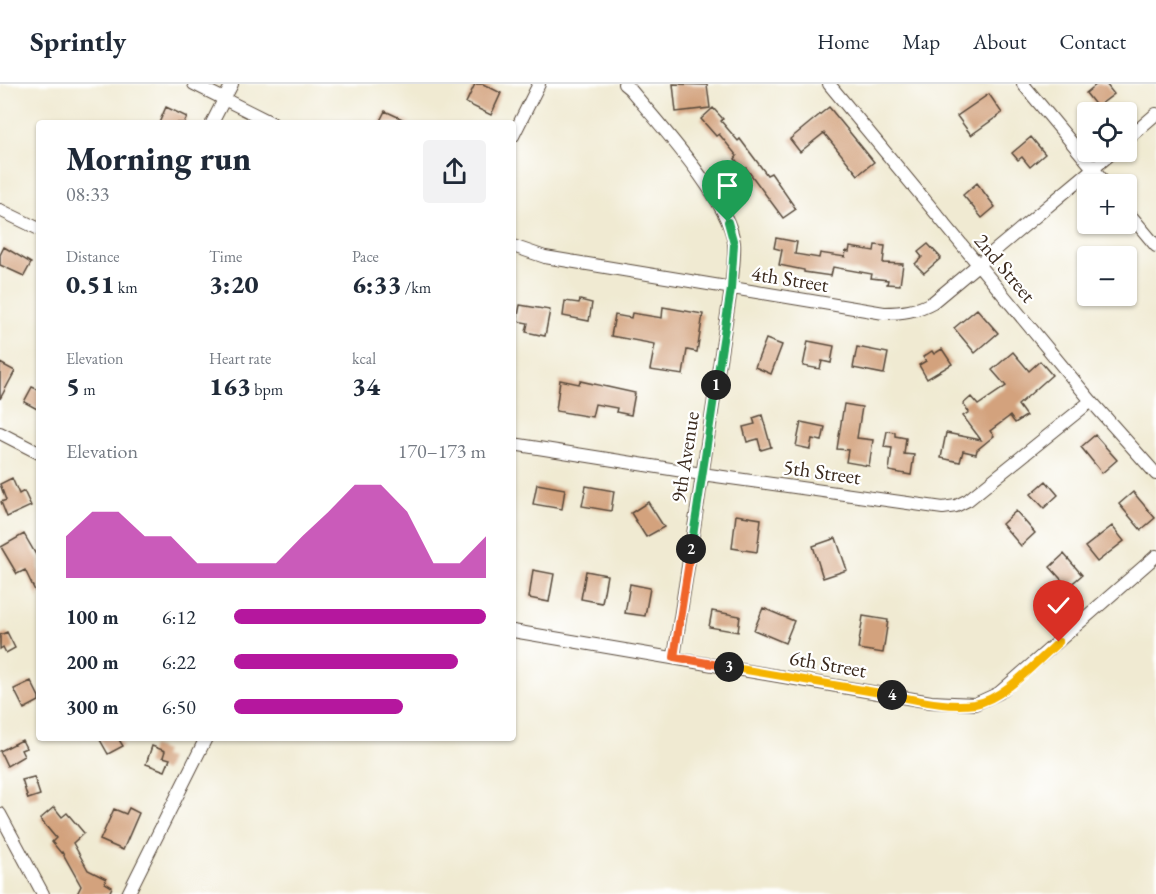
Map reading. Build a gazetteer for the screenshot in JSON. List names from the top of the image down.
{
  "streets": {
    "street": [
      "2nd Street",
      "4th Street",
      "9th Avenue",
      "5th Street",
      "6th Street"
    ]
  },
  "crossings": [
    ["2nd Street", "4th Street"],
    ["2nd Street", "5th Street"],
    ["4th Street", "9th Avenue"],
    ["9th Avenue", "5th Street"],
    ["9th Avenue", "6th Street"]
  ],
  "page": {
    "header": "Sprintly",
    "nav": [
      "Home",
      "Map",
      "About",
      "Contact"
    ],
    "map_buttons": ["+", "−"],
    "heading": ["Morning run", "08:33"],
    "stats": [
      ["Distance", "0.51 km"],
      ["Time", "3:20"],
      ["Pace", "6:33 /km"],
      ["Elevation", "5 m"],
      ["Heart rate", "163 bpm"],
      ["kcal", "34"]
    ],
    "pins": [
      "1",
      "2",
      "3",
      "4"
    ],
    "chart": ["Elevation", "170–173 m"],
    "list": [
      {
        "name": "100 m",
        "note": "6:12"
      },
      {
        "name": "200 m",
        "note": "6:22"
      },
      {
        "name": "300 m",
        "note": "6:50"
      }
    ]
  }
}
